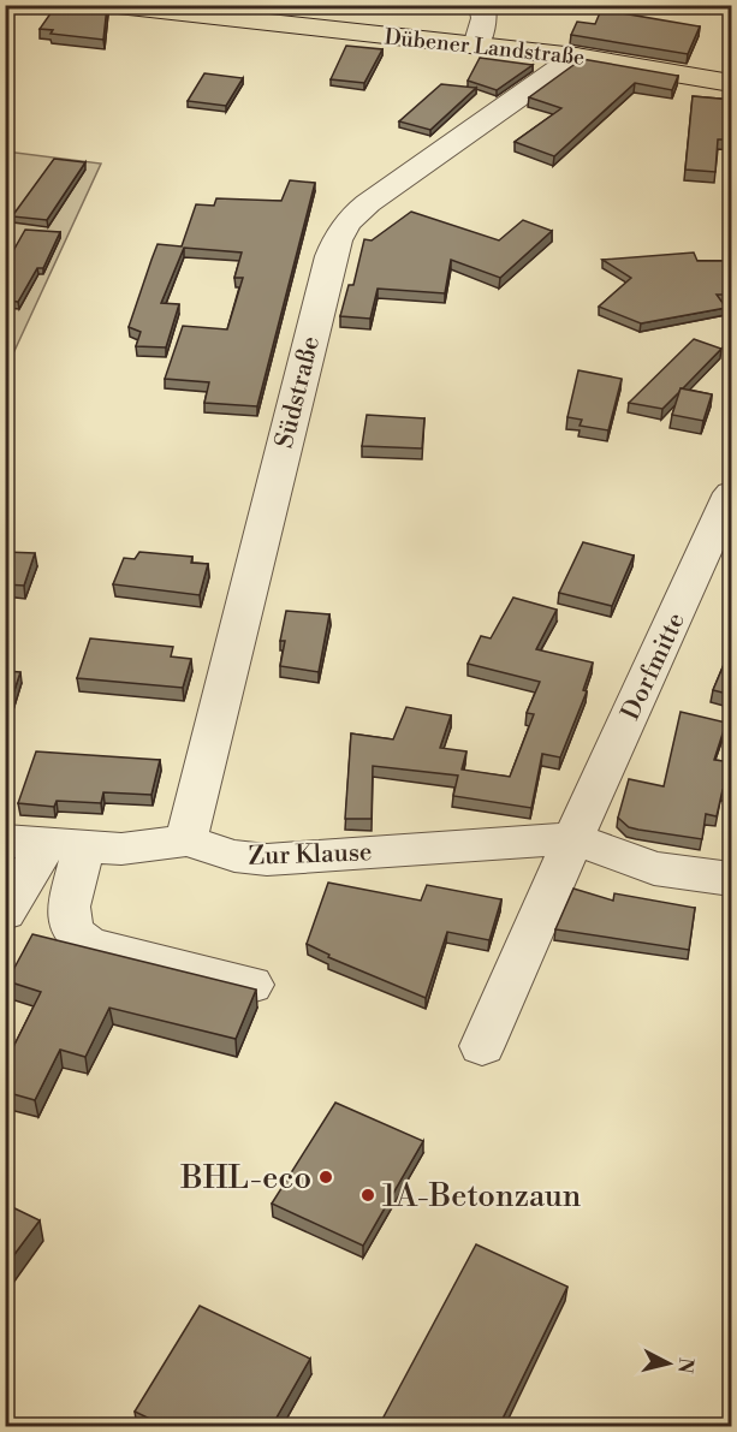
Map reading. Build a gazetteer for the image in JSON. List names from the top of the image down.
{
  "streets": {
    "main road": ["Dübener Landstraße"],
    "street": ["Südstraße", "Dorfmitte", "Zur Klause"]
  },
  "crossings": [
    ["Dübener Landstraße", "Südstraße"],
    ["Südstraße", "Zur Klause"],
    ["Dorfmitte", "Zur Klause"]
  ],
  "places": ["BHL-eco", "1A-Betonzaun"],
  "north": "right"
}
